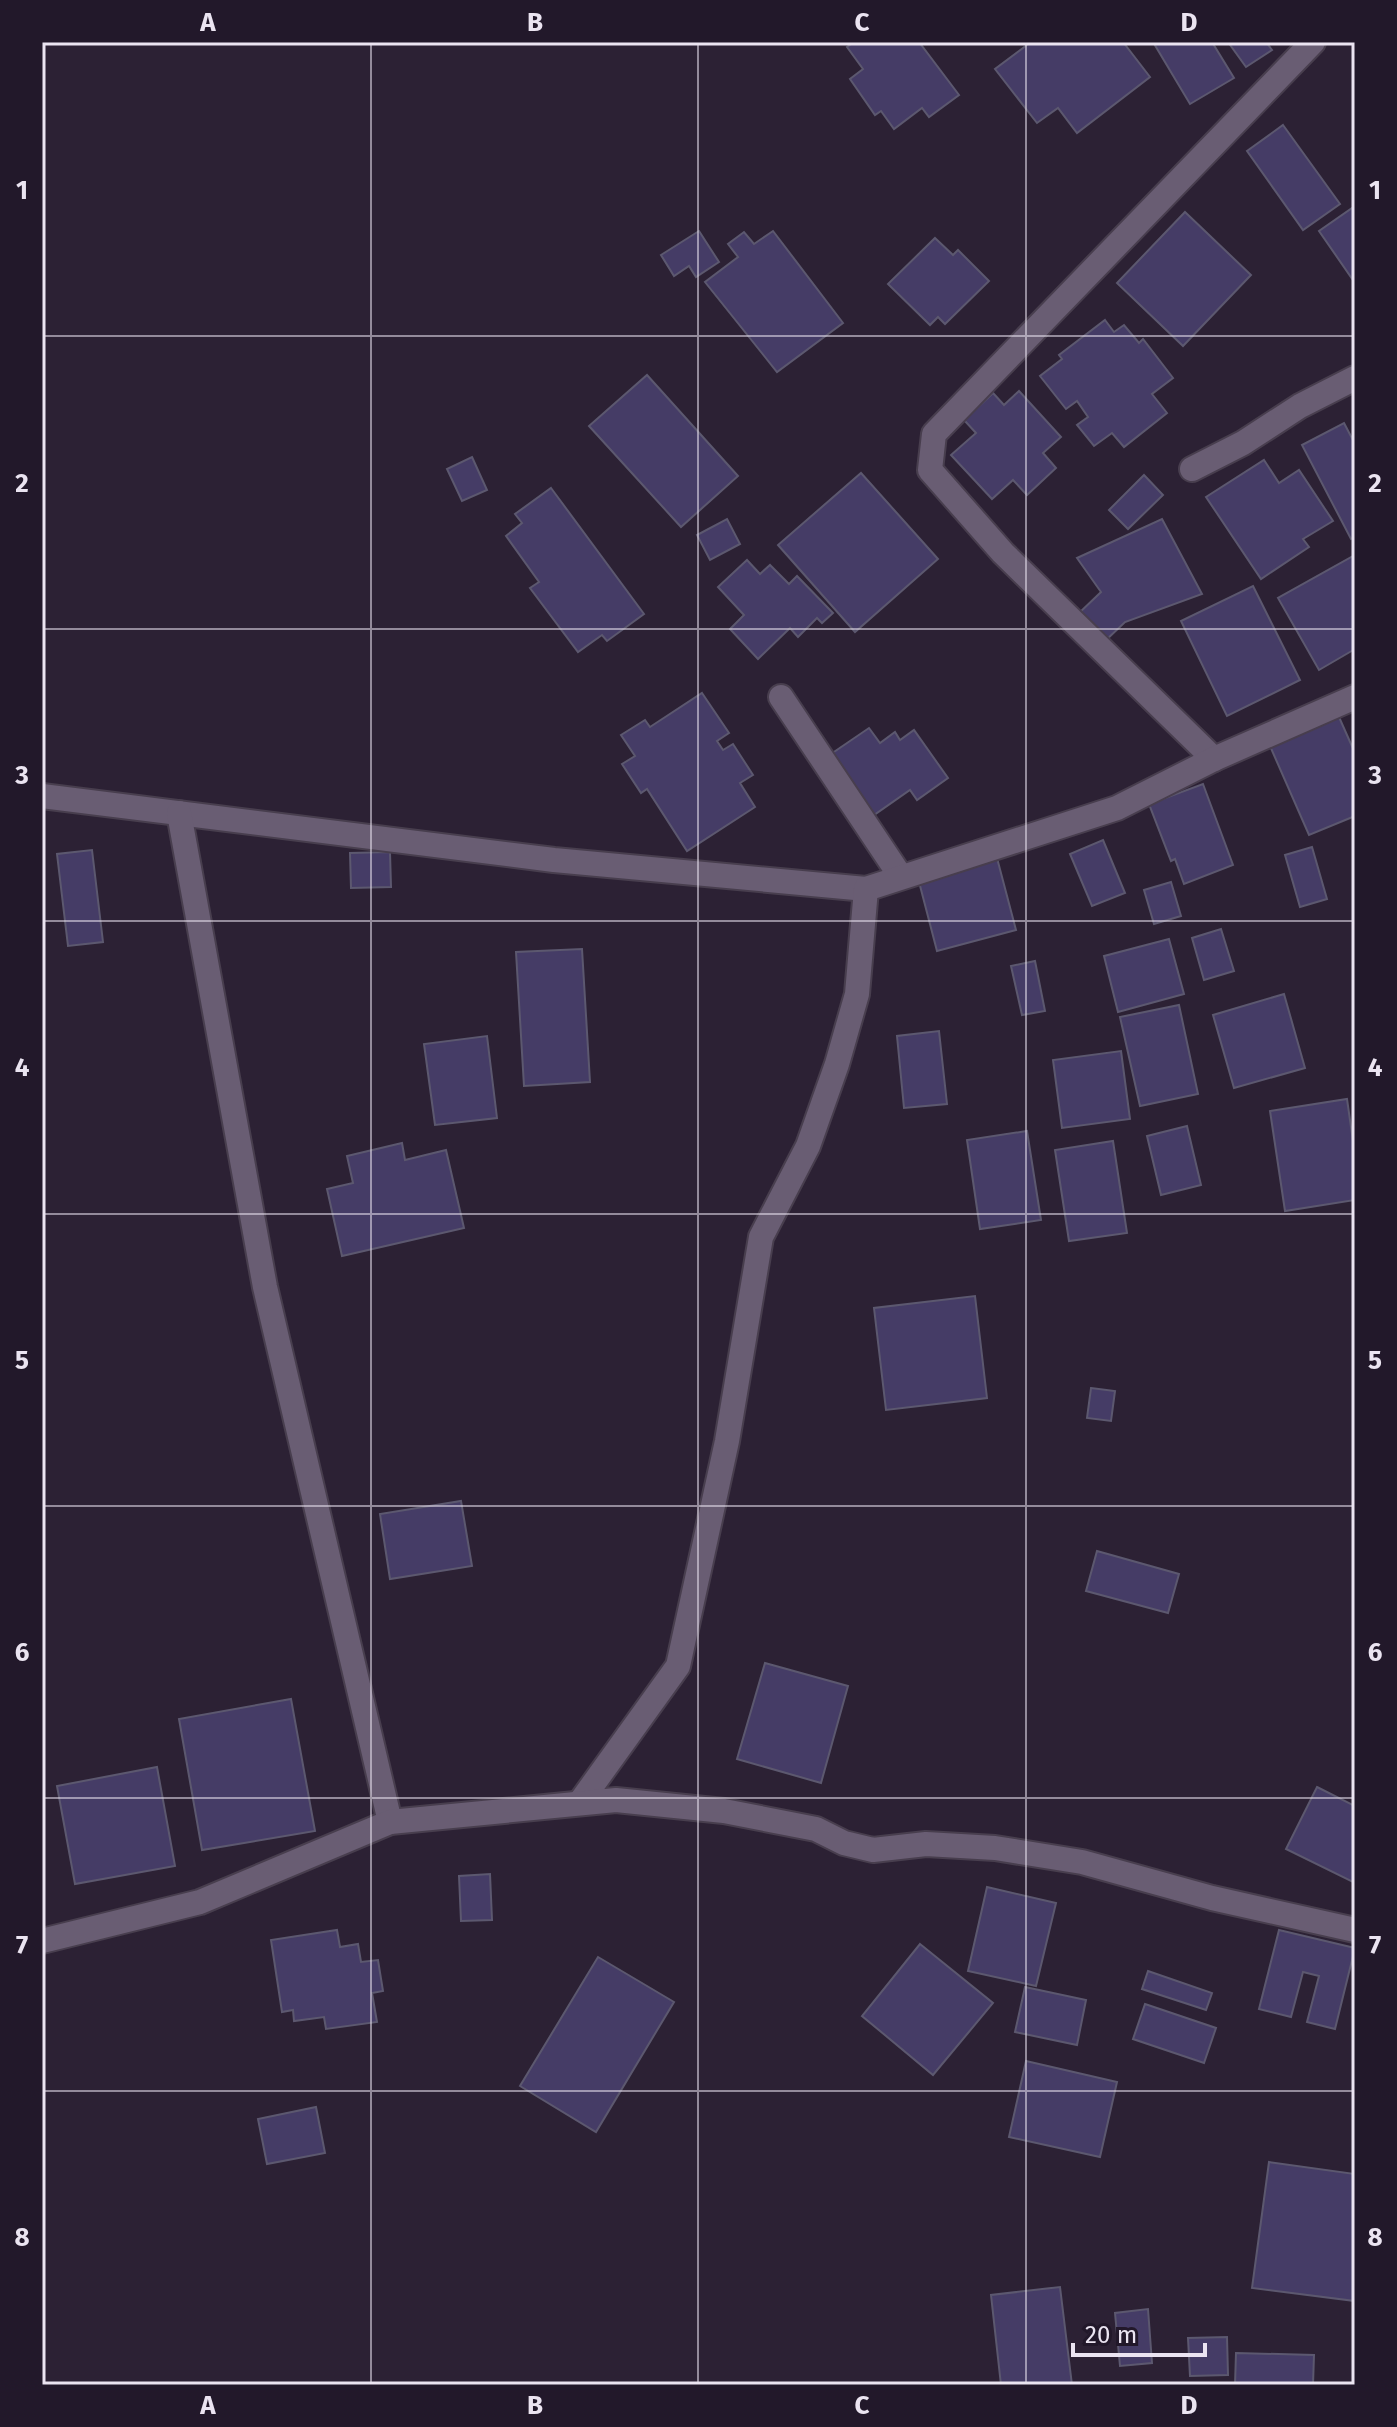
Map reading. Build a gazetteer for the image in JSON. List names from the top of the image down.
{
  "scale_bar": "20 m",
  "grid": {
    "columns": [
      "A",
      "B",
      "C",
      "D"
    ],
    "rows": [
      "1",
      "2",
      "3",
      "4",
      "5",
      "6",
      "7",
      "8"
    ]
  }
}
